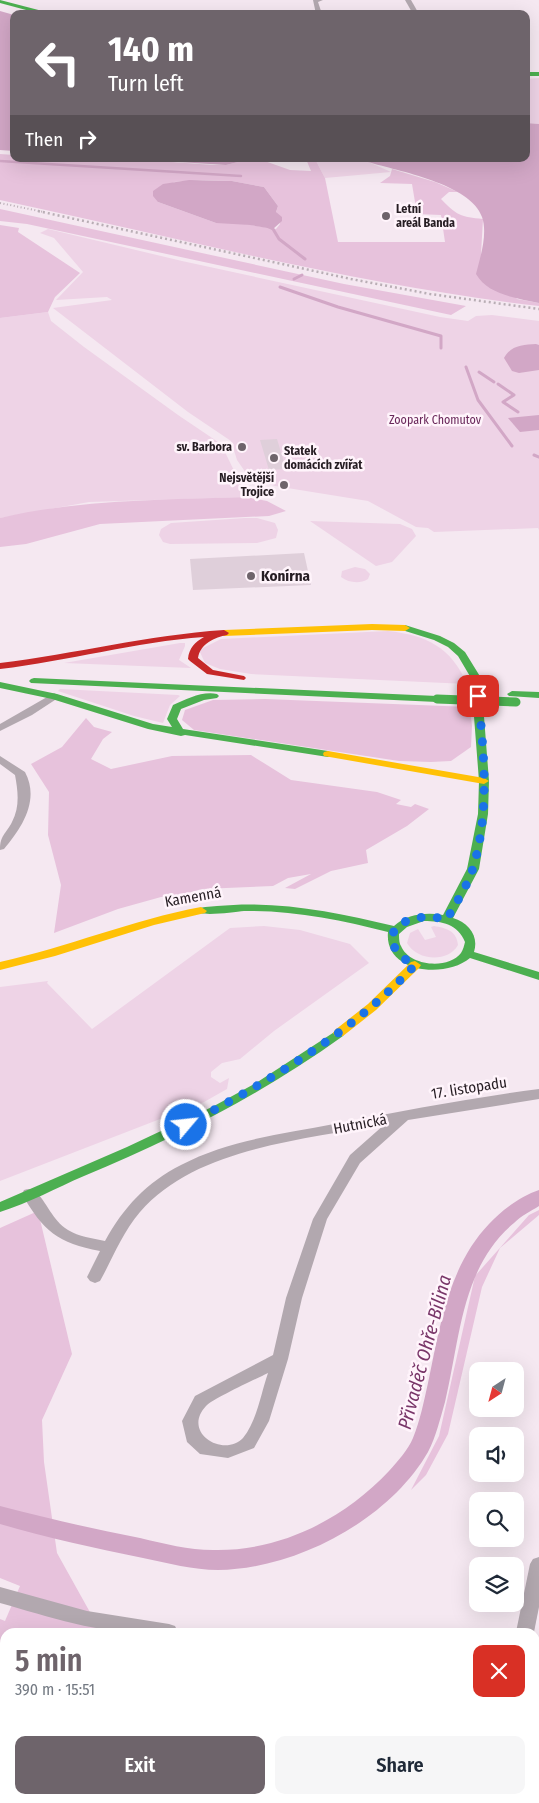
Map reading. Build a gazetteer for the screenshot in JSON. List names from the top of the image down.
{
  "streets": {
    "main road": ["Kamenná"],
    "street": ["17. listopadu", "Hutnická"]
  },
  "crossings": [
    ["17. listopadu", "Hutnická"]
  ],
  "water": ["Přivaděč Ohře-Bílina"],
  "parks": ["Zoopark Chomutov"],
  "places": [
    "Letní areál Banda",
    "sv. Barbora",
    "Statek domácích zvířat",
    "Nejsvětější Trojice",
    "Konírna"
  ],
  "north": "bottom left",
  "page": {
    "turn": ["140 m", "Turn left"],
    "then": "Then",
    "heading": ["5 min", "390 m · 15:51"],
    "buttons": ["Exit", "Share"]
  }
}
